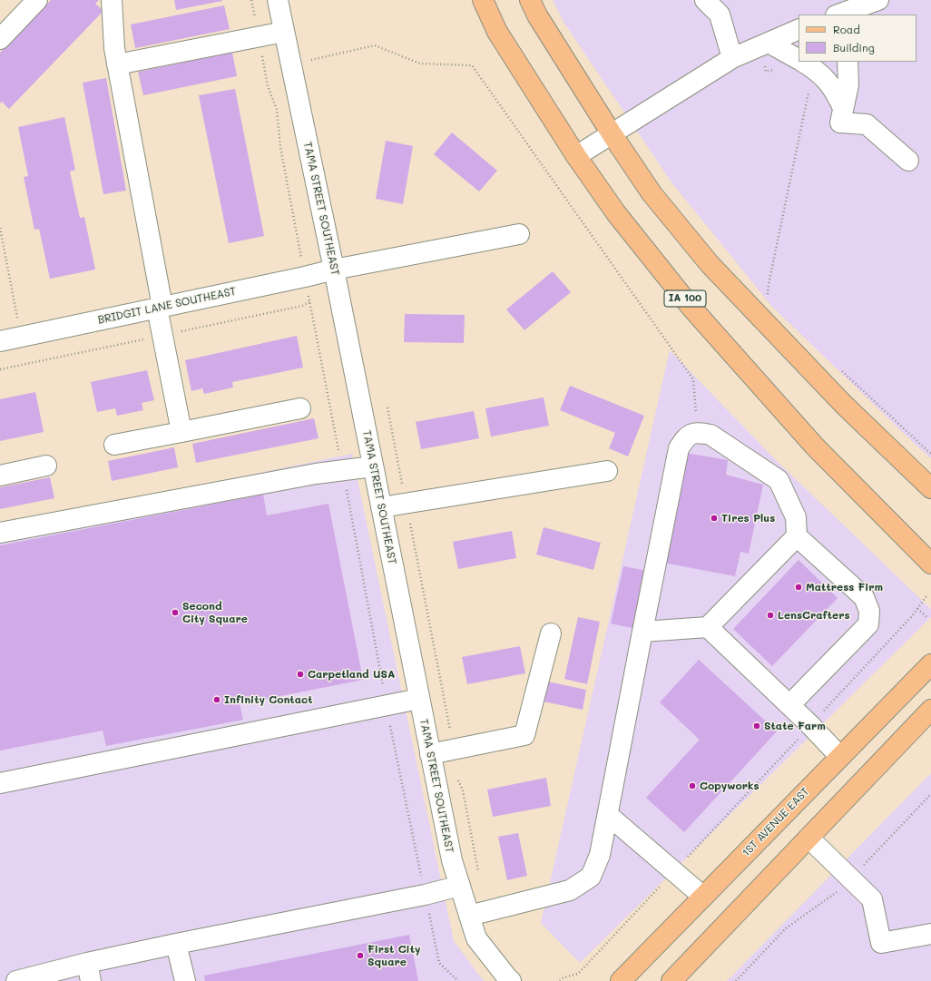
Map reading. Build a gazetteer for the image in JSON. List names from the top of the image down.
{
  "streets": {
    "main road": ["IA 100", "1ST AVENUE EAST"],
    "street": ["TAMA STREET SOUTHEAST", "BRIDGIT LANE SOUTHEAST"]
  },
  "crossings": [
    ["TAMA STREET SOUTHEAST", "BRIDGIT LANE SOUTHEAST"]
  ],
  "places": [
    "Tires Plus",
    "Mattress Firm",
    "Second City Square",
    "LensCrafters",
    "Carpetland USA",
    "Infinity Contact",
    "State Farm",
    "Copyworks",
    "First City Square"
  ],
  "legend": ["Road", "Building"]
}
